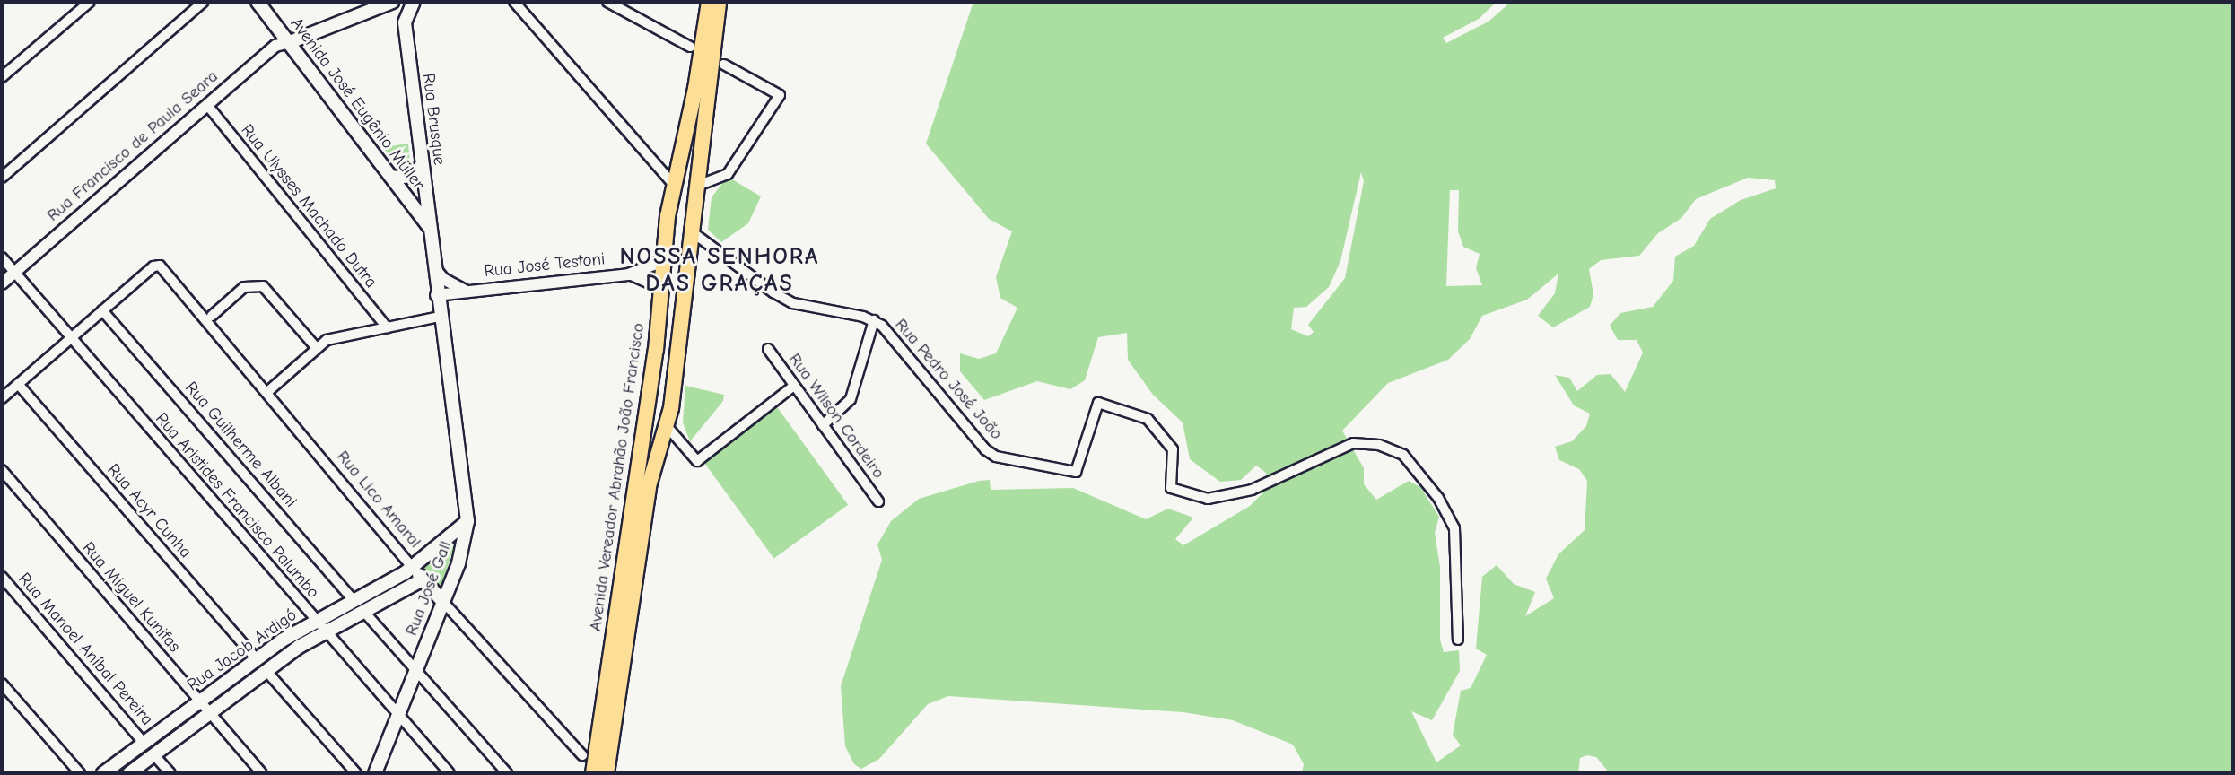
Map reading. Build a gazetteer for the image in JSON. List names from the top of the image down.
{
  "streets": {
    "main road": [
      "Avenida José Eugênio Müller",
      "Rua Brusque",
      "Avenida Vereador Abrahão João Francisco",
      "Rua Lico Amaral",
      "Rua José Gall",
      "Rua Jacob Ardigó"
    ],
    "street": [
      "Rua Francisco de Paula Seara",
      "Rua Ulysses Machado Dutra",
      "Rua José Testoni",
      "Rua Pedro José João",
      "Rua Wilson Cordeiro",
      "Rua Guilherme Albani",
      "Rua Aristides Francisco Palumbo",
      "Rua Acyr Cunha",
      "Rua Miguel Kunifas",
      "Rua Manoel Aníbal Pereira"
    ]
  },
  "crossings": [
    ["Avenida José Eugênio Müller", "Rua Brusque"],
    ["Avenida José Eugênio Müller", "Rua Francisco de Paula Seara"],
    ["Rua Brusque", "Rua José Testoni"],
    ["Rua Brusque", "Rua José Gall"],
    ["Rua Francisco de Paula Seara", "Rua Ulysses Machado Dutra"],
    ["Rua Francisco de Paula Seara", "Rua Aristides Francisco Palumbo"],
    ["Rua José Testoni", "Avenida Vereador Abrahão João Francisco"],
    ["Rua José Testoni", "Rua José Gall"],
    ["Rua Pedro José João", "Avenida Vereador Abrahão João Francisco"],
    ["Rua Guilherme Albani", "Rua Lico Amaral"],
    ["Rua Guilherme Albani", "Rua Jacob Ardigó"],
    ["Rua Lico Amaral", "Rua José Gall"],
    ["Rua Lico Amaral", "Rua Jacob Ardigó"],
    ["Rua Aristides Francisco Palumbo", "Rua José Gall"],
    ["Rua Aristides Francisco Palumbo", "Rua Jacob Ardigó"],
    ["Rua Acyr Cunha", "Rua Jacob Ardigó"],
    ["Rua José Gall", "Rua Jacob Ardigó"],
    ["Rua Miguel Kunifas", "Rua Jacob Ardigó"],
    ["Rua Manoel Aníbal Pereira", "Rua Jacob Ardigó"]
  ],
  "districts": ["NOSSA SENHORA DAS GRAÇAS"]
}
